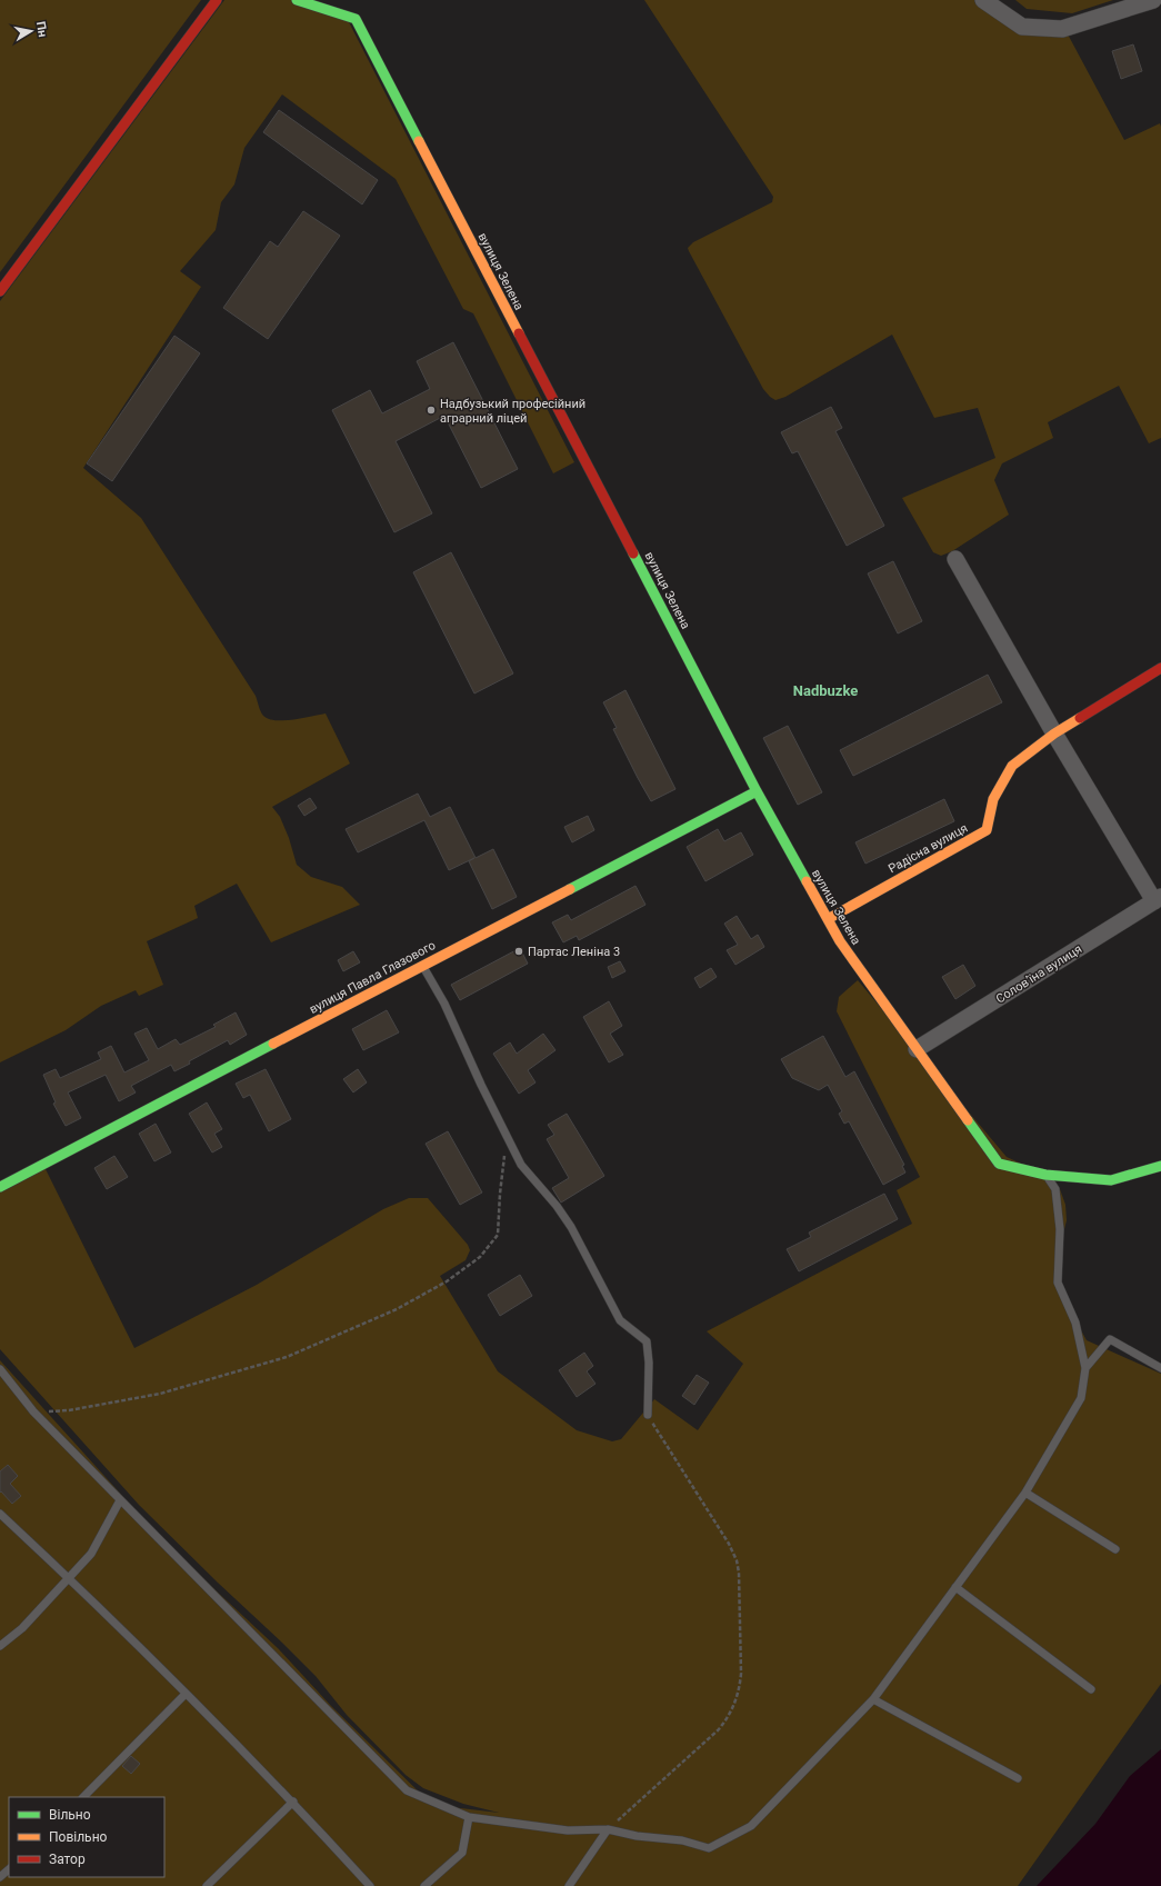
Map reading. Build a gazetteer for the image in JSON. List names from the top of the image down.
{
  "streets": {
    "street": [
      "вулиця Зелена",
      "Радісна вулиця",
      "Соловʼїна вулиця",
      "вулиця Павла Глазового"
    ]
  },
  "crossings": [
    ["вулиця Зелена", "Радісна вулиця"],
    ["вулиця Зелена", "Соловʼїна вулиця"],
    ["вулиця Зелена", "вулиця Павла Глазового"]
  ],
  "districts": ["Nadbuzke"],
  "places": ["Надбузький професійний аграрний ліцей", "Партас Леніна 3"],
  "legend": ["Вільно", "Повільно", "Затор"],
  "north": "right"
}
